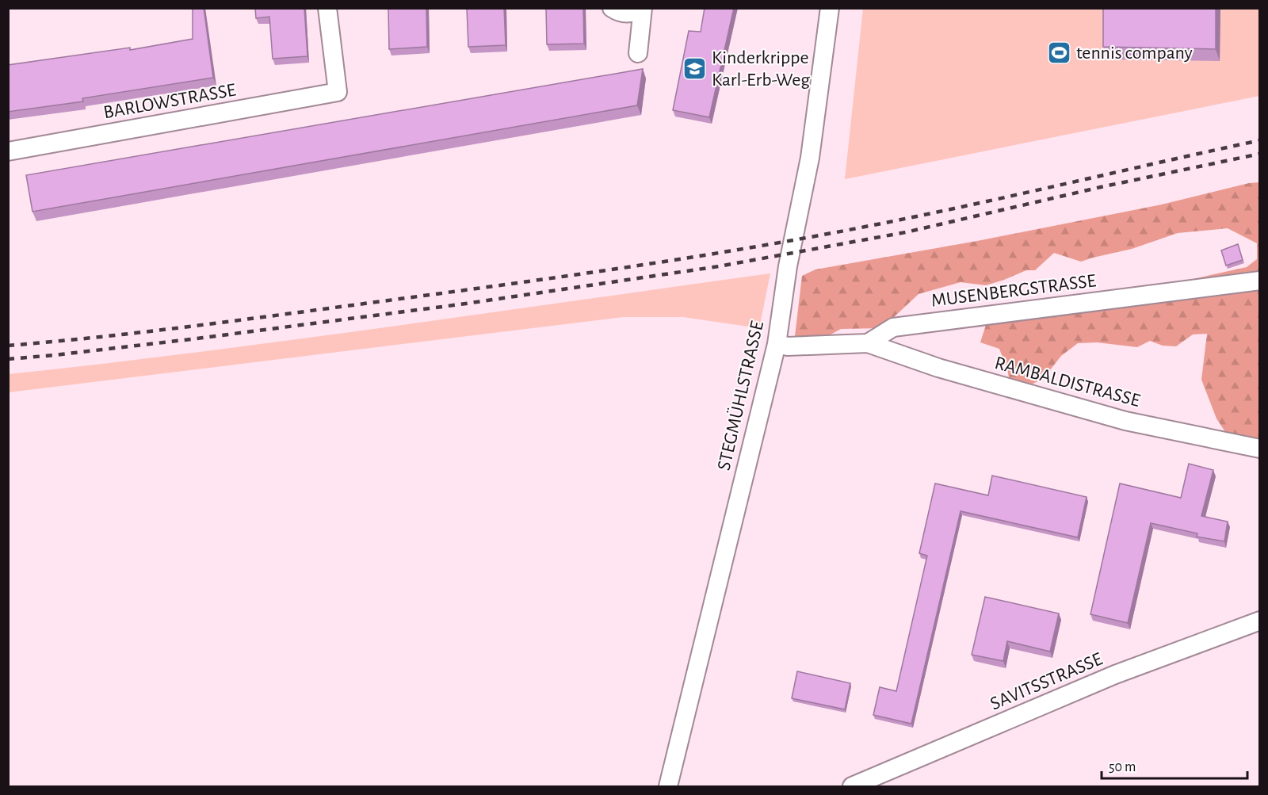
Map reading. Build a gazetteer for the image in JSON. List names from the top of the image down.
{
  "streets": {
    "street": [
      "BARLOWSTRASSE",
      "MUSENBERGSTRASSE",
      "RAMBALDISTRASSE",
      "STEGMÜHLSTRASSE",
      "SAVITSSTRASSE"
    ]
  },
  "crossings": [
    ["MUSENBERGSTRASSE", "RAMBALDISTRASSE"],
    ["MUSENBERGSTRASSE", "STEGMÜHLSTRASSE"]
  ],
  "places": {
    "sports": ["tennis company"],
    "school or university": ["Kinderkrippe Karl-Erb-Weg"]
  },
  "scale_bar": "50 m"
}
